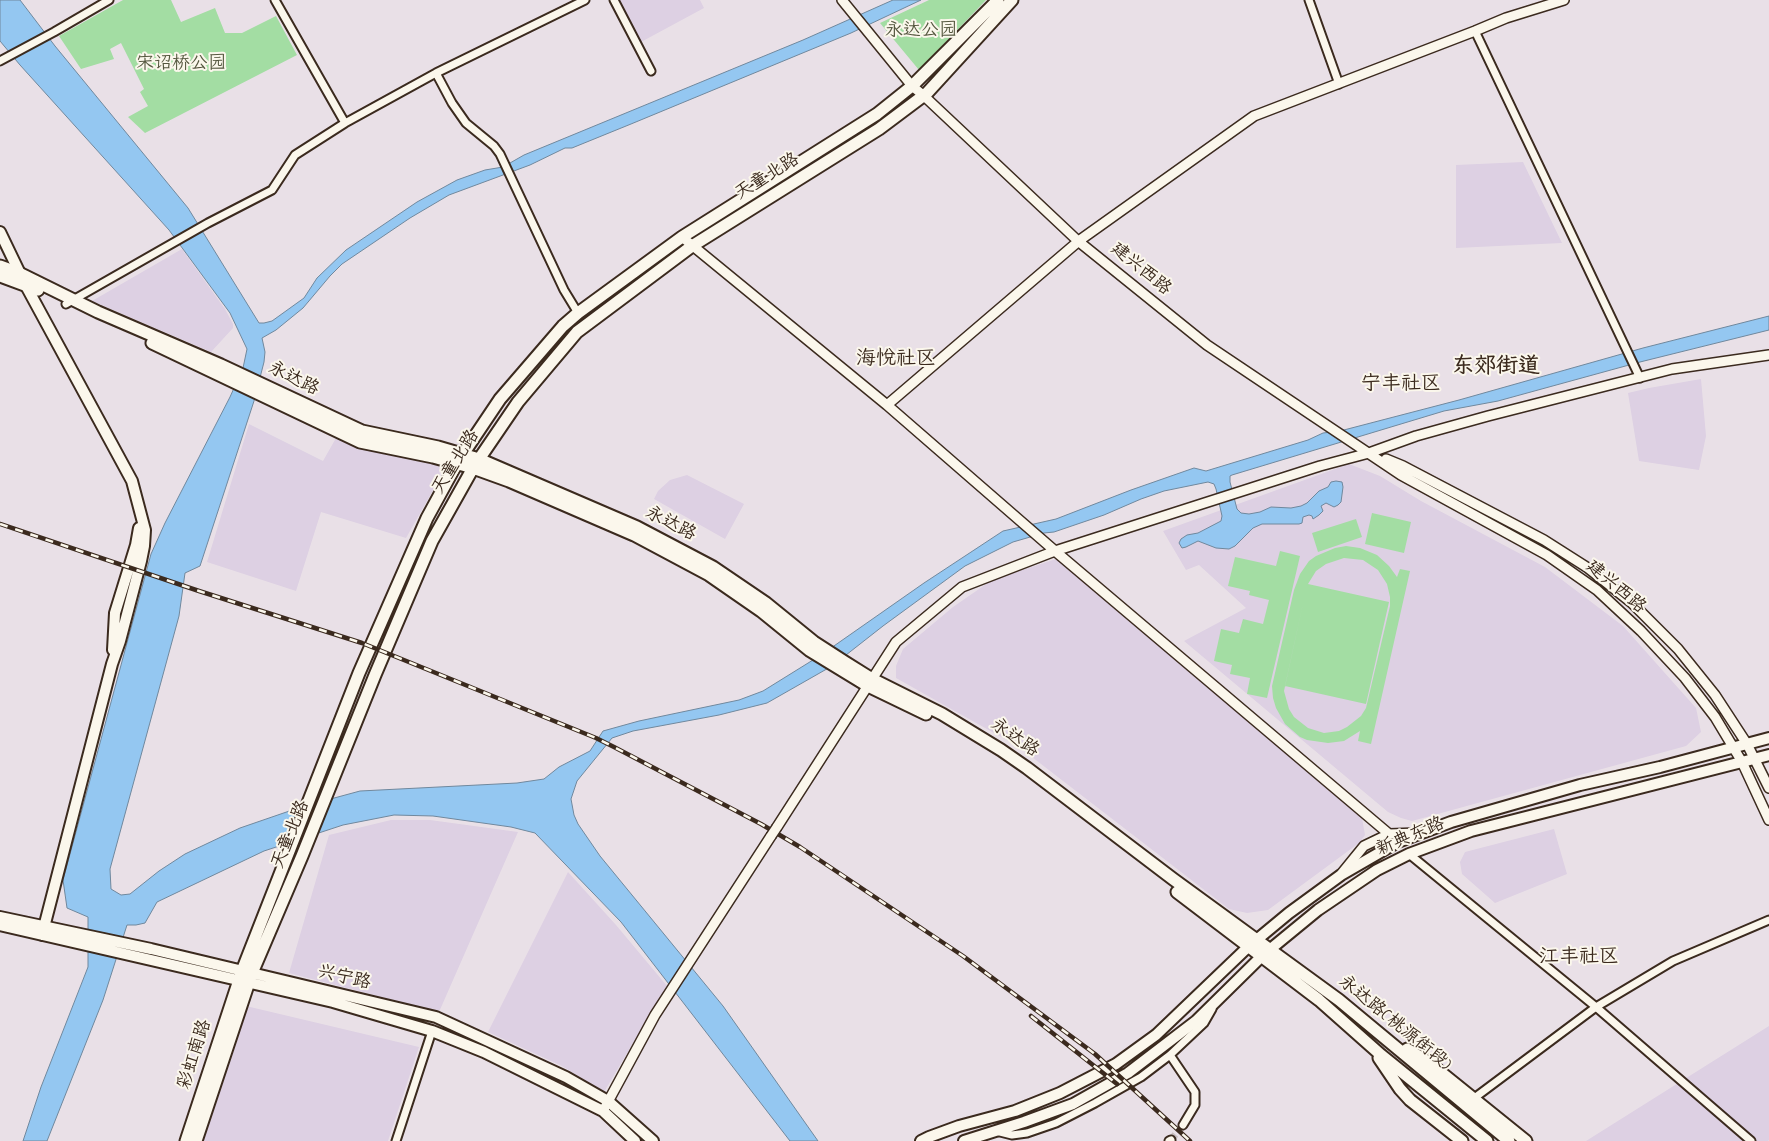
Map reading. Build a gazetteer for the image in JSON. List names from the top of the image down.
{
  "streets": {
    "main road": [
      "天童北路",
      "永达路",
      "新典东路",
      "兴宁路",
      "永达路(桃源街段)",
      "彩虹南路"
    ],
    "street": ["建兴西路"]
  },
  "crossings": [
    ["天童北路", "建兴西路"],
    ["天童北路", "永达路"],
    ["天童北路", "兴宁路"],
    ["天童北路", "彩虹南路"],
    ["建兴西路", "新典东路"],
    ["永达路", "新典东路"],
    ["永达路", "永达路(桃源街段)"],
    ["新典东路", "永达路(桃源街段)"],
    ["兴宁路", "彩虹南路"]
  ],
  "districts": [
    "海悦社区",
    "东郊街道",
    "宁丰社区",
    "江丰社区"
  ],
  "parks": ["永达公园", "宋诏桥公园"]
}
